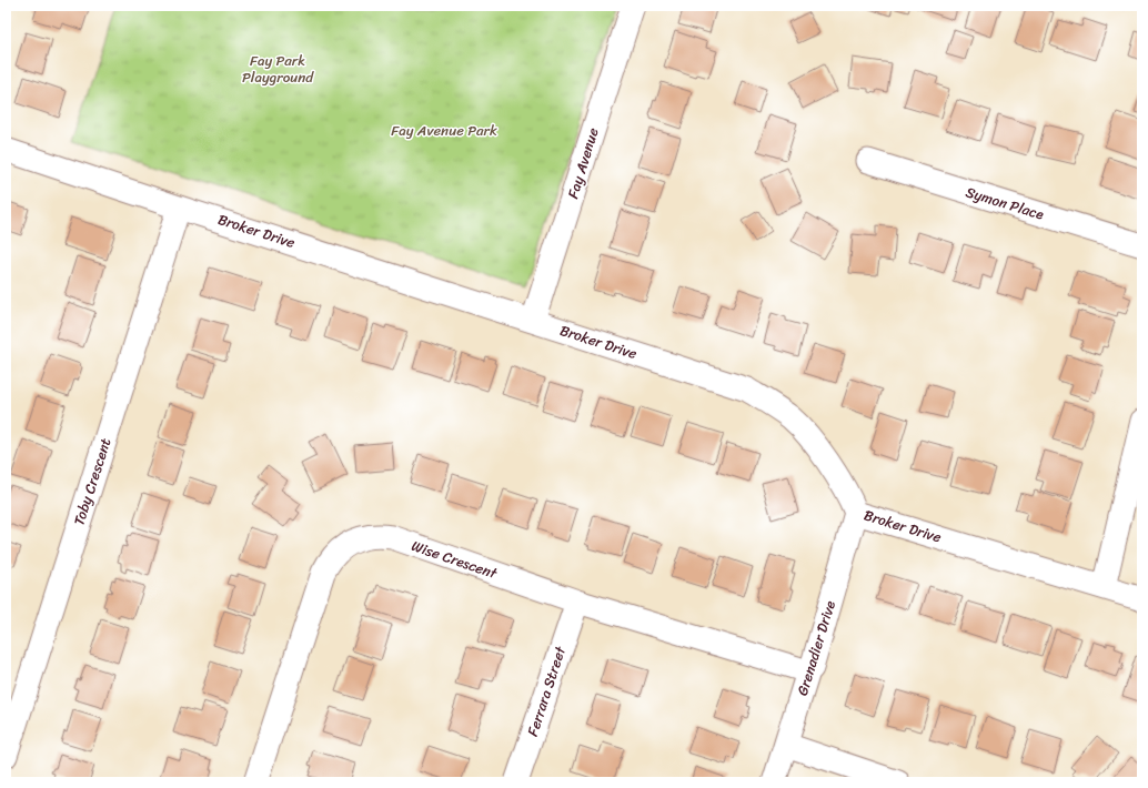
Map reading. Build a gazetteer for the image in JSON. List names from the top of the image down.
{
  "streets": {
    "street": [
      "Fay Avenue",
      "Symon Place",
      "Broker Drive",
      "Toby Crescent",
      "Wise Crescent",
      "Grenadier Drive",
      "Ferrara Street"
    ]
  },
  "crossings": [
    ["Fay Avenue", "Broker Drive"],
    ["Broker Drive", "Toby Crescent"],
    ["Broker Drive", "Grenadier Drive"],
    ["Wise Crescent", "Grenadier Drive"],
    ["Wise Crescent", "Ferrara Street"]
  ],
  "parks": ["Fay Park Playground", "Fay Avenue Park"]
}
